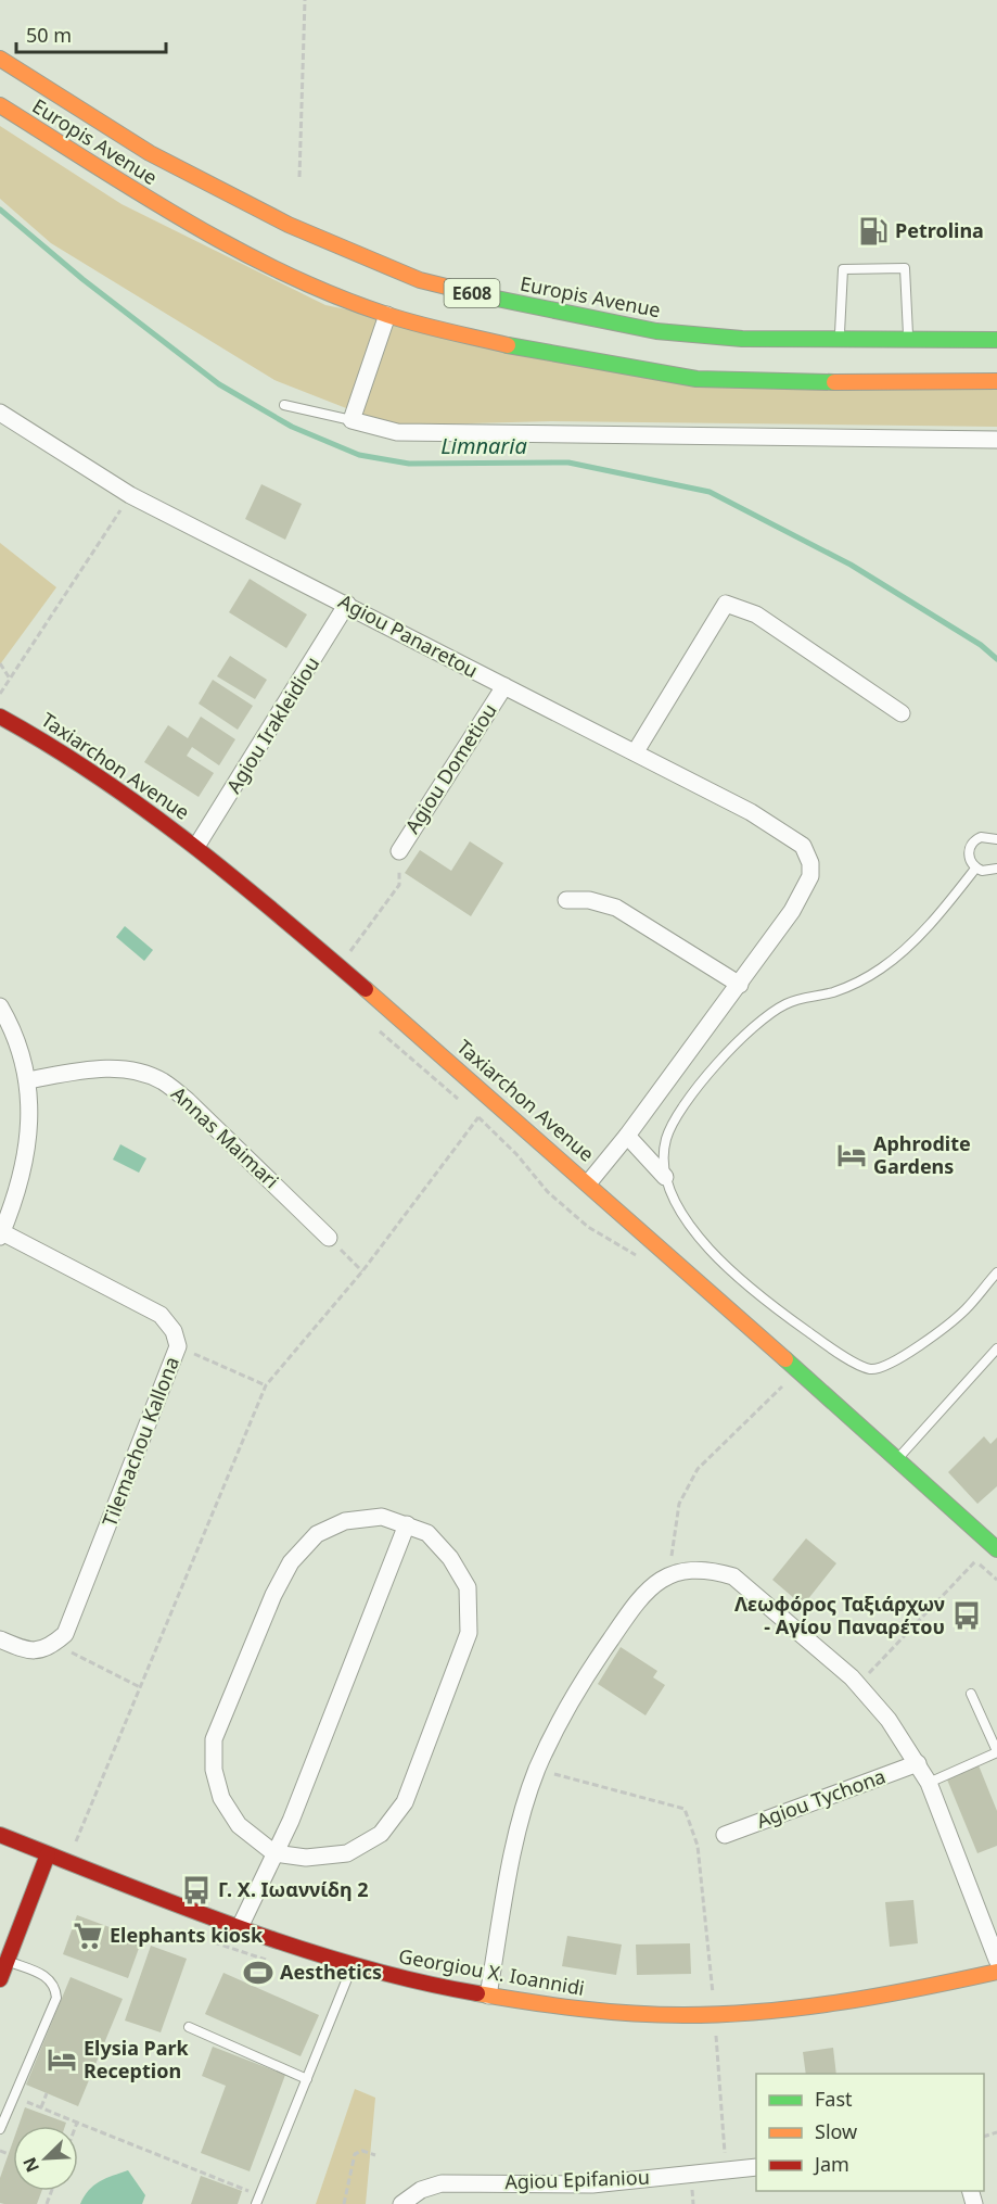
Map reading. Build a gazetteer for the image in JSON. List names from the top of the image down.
{
  "streets": {
    "main road": [
      "Europis Avenue",
      "E608",
      "Taxiarchon Avenue",
      "Georgiou X. Ioannidi"
    ],
    "street": [
      "Agiou Panaretou",
      "Agiou Irakleidiou",
      "Agiou Dometiou",
      "Annas Maimari",
      "Tilemachou Kallona",
      "Agiou Tychona",
      "Agiou Epifaniou"
    ]
  },
  "crossings": [
    ["Agiou Panaretou", "Agiou Irakleidiou"],
    ["Agiou Panaretou", "Agiou Dometiou"],
    ["Agiou Irakleidiou", "Taxiarchon Avenue"]
  ],
  "water": ["Limnaria"],
  "places": {
    "fuel station": ["Petrolina"],
    "hotel": ["Aphrodite Gardens", "Elysia Park Reception"],
    "bus stop": ["Λεωφόρος Ταξιάρχων - Αγίου Παναρέτου", "Γ. Χ. Ιωαννίδη 2"],
    "supermarket": ["Elephants kiosk"],
    "sports": ["Aesthetics"]
  },
  "legend": ["Fast", "Slow", "Jam"],
  "scale_bar": "50 m",
  "north": "bottom left"
}
